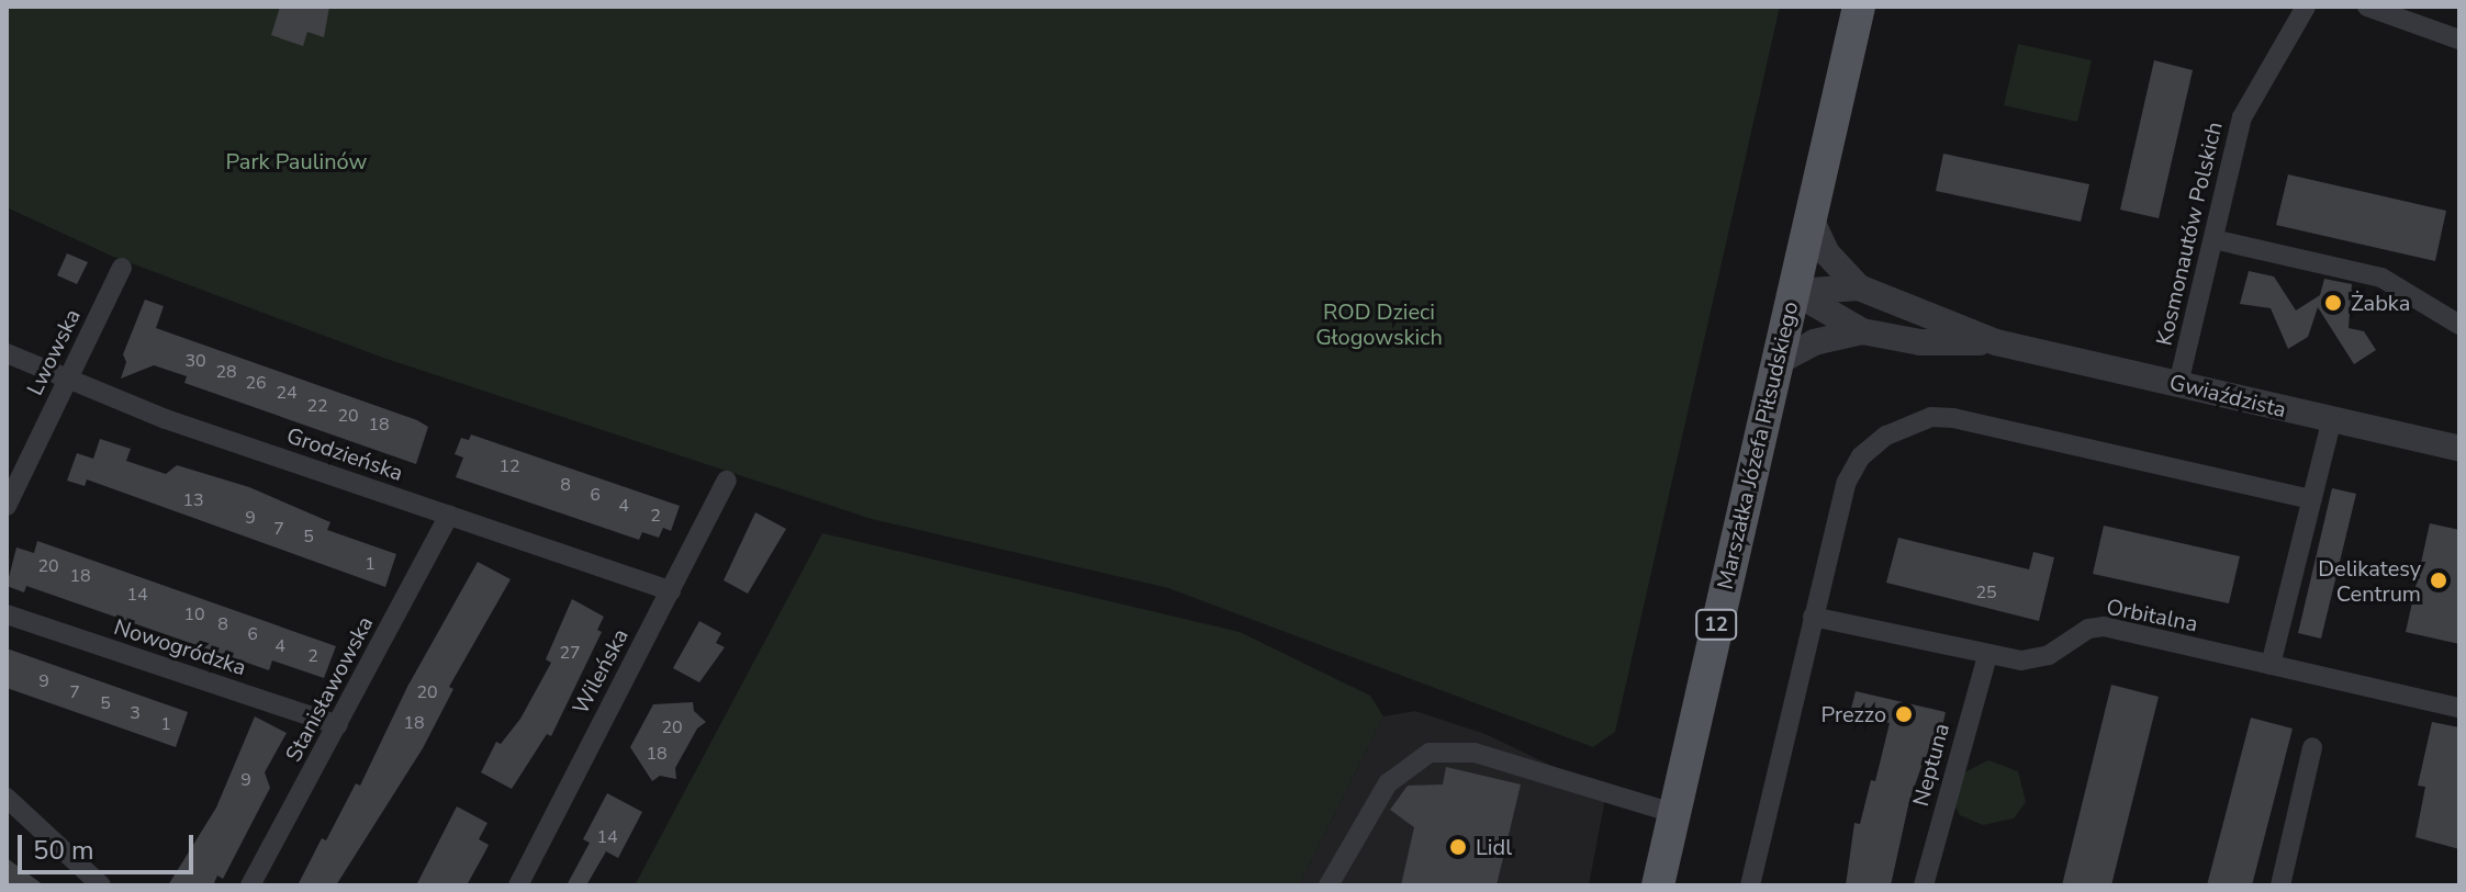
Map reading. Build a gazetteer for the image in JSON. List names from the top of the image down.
{
  "streets": {
    "main road": ["Marszałka Józefa Piłsudskiego", "12"],
    "street": [
      "Kosmonautów Polskich",
      "Lwowska",
      "Gwiaździsta",
      "Grodzieńska",
      "Orbitalna",
      "Nowogródzka",
      "Wileńska",
      "Stanisławowska",
      "Neptuna"
    ]
  },
  "crossings": [
    ["Kosmonautów Polskich", "Gwiaździsta"],
    ["Lwowska", "Grodzieńska"],
    ["Gwiaździsta", "Marszałka Józefa Piłsudskiego"],
    ["Grodzieńska", "Wileńska"],
    ["Grodzieńska", "Stanisławowska"],
    ["Orbitalna", "Neptuna"],
    ["Nowogródzka", "Stanisławowska"]
  ],
  "parks": ["Park Paulinów", "ROD Dzieci Głogowskich"],
  "places": [
    "Żabka",
    "Delikatesy Centrum",
    "Prezzo",
    "Lidl"
  ],
  "house_numbers": [
    "30",
    "28",
    "26",
    "24",
    "22",
    "20",
    "18",
    "12",
    "8",
    "6",
    "13",
    "4",
    "2",
    "9",
    "7",
    "5",
    "1",
    "20",
    "18",
    "25",
    "14",
    "10",
    "8",
    "6",
    "4",
    "27",
    "2",
    "9",
    "7",
    "20",
    "5",
    "3",
    "18",
    "1",
    "20",
    "18",
    "9",
    "14"
  ],
  "scale_bar": "50 m"
}
